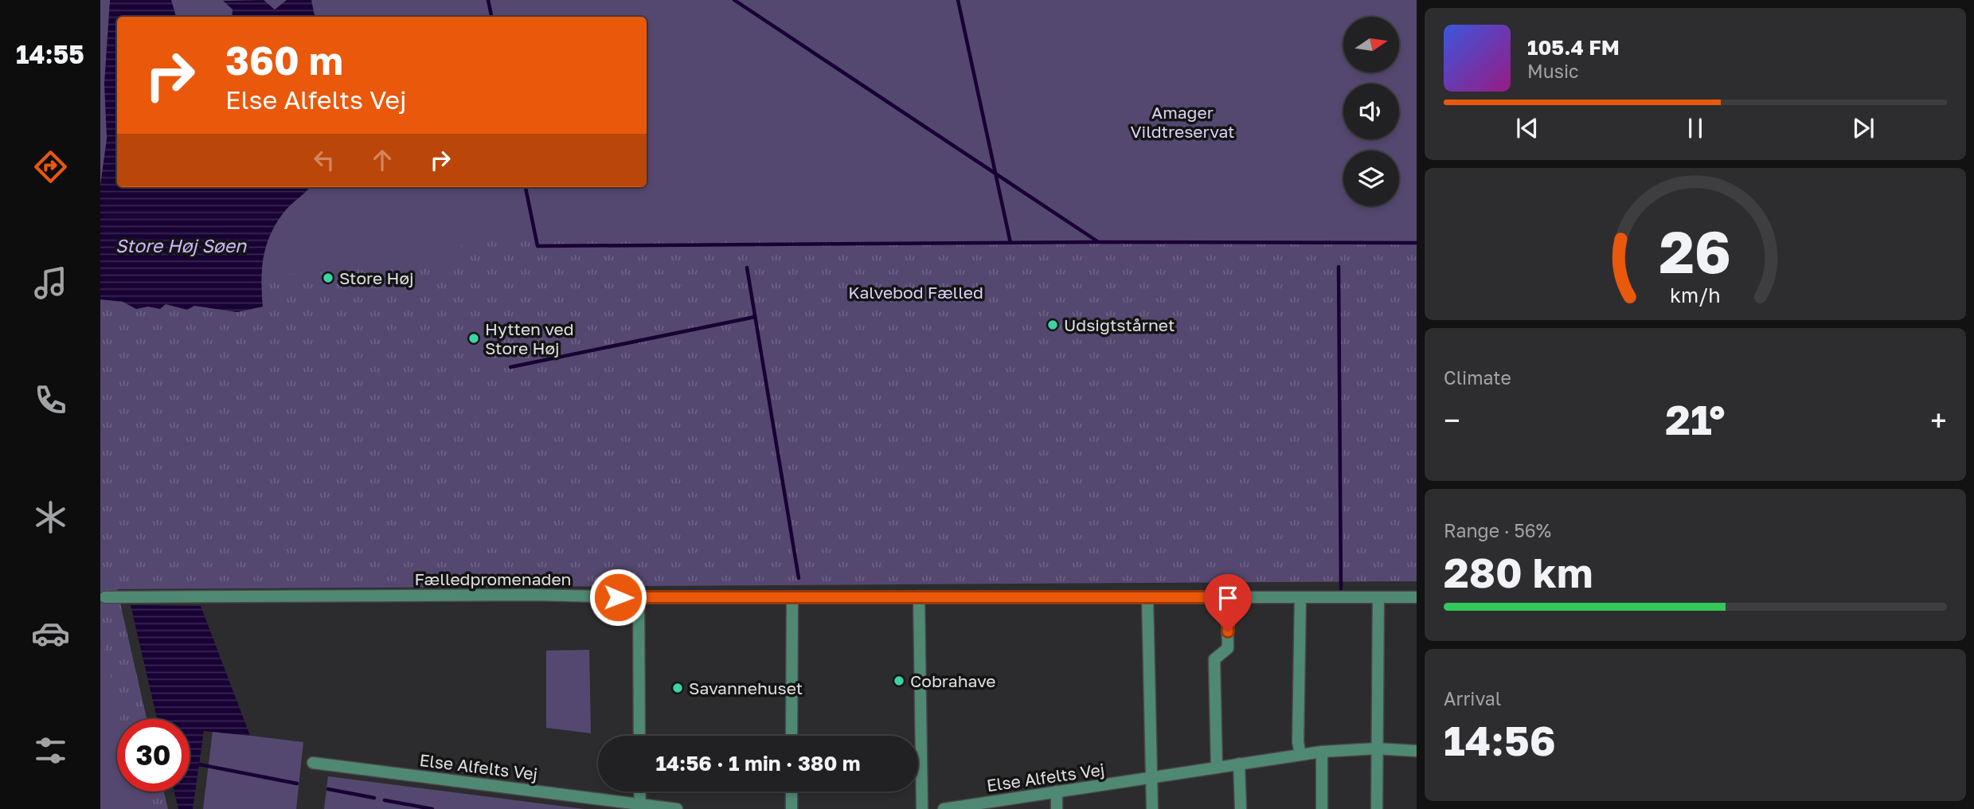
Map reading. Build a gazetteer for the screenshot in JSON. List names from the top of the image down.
{
  "streets": {
    "street": ["Fælledpromenaden", "Else Alfelts Vej"]
  },
  "water": ["Store Høj Søen"],
  "parks": ["Amager Vildtreservat", "Kalvebod Fælled"],
  "places": [
    "Store Høj",
    "Udsigtstårnet",
    "Hytten ved Store Høj",
    "Cobrahave",
    "Savannehuset"
  ],
  "north": "right",
  "page": {
    "tabs": "14:55",
    "turn": ["360 m", "Else Alfelts Vej"],
    "song": ["105.4 FM", "Music"],
    "tile": [
      "Climate",
      ["Range · 56%", "280 km"],
      ["Arrival", "14:56"]
    ],
    "heat": ["−", "21°", "+"],
    "limit": "30",
    "trip": "14:56 · 1 min · 380 m",
    "gauge": ["26", "km/h"]
  }
}
